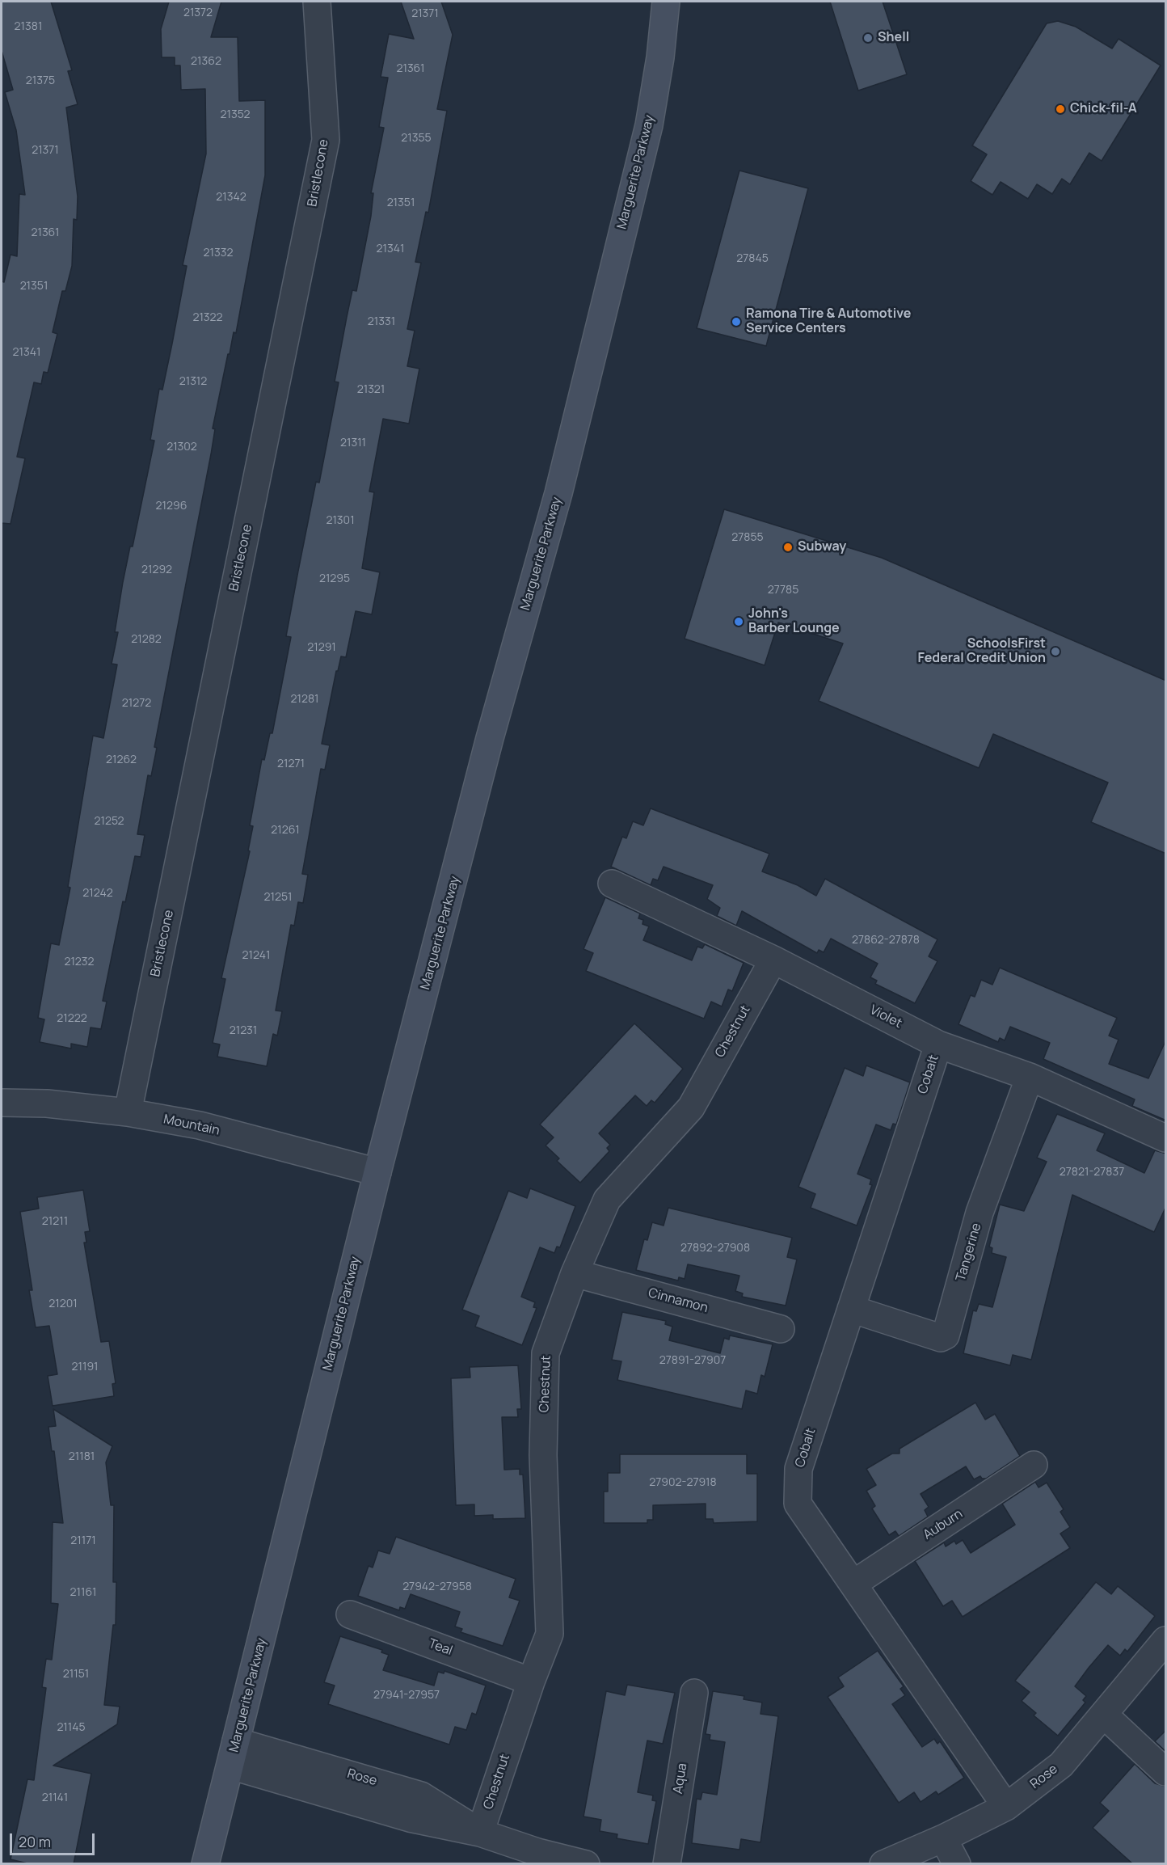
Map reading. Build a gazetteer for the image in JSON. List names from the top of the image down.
{
  "streets": {
    "main road": ["Marguerite Parkway"],
    "street": [
      "Bristlecone",
      "Violet",
      "Chestnut",
      "Cobalt",
      "Mountain",
      "Tangerine",
      "Cinnamon",
      "Auburn",
      "Teal",
      "Rose",
      "Aqua"
    ]
  },
  "crossings": [
    ["Marguerite Parkway", "Mountain"],
    ["Marguerite Parkway", "Rose"],
    ["Bristlecone", "Mountain"],
    ["Violet", "Chestnut"],
    ["Violet", "Cobalt"],
    ["Violet", "Tangerine"],
    ["Chestnut", "Cinnamon"],
    ["Chestnut", "Teal"],
    ["Chestnut", "Rose"],
    ["Cobalt", "Tangerine"],
    ["Cobalt", "Auburn"],
    ["Cobalt", "Rose"]
  ],
  "places": [
    "Shell",
    "Chick-fil-A",
    "Ramona Tire & Automotive Service Centers",
    "Subway",
    "John's Barber Lounge",
    "SchoolsFirst Federal Credit Union"
  ],
  "house_numbers": [
    "21372",
    "21371",
    "21381",
    "21362",
    "21361",
    "21375",
    "21352",
    "21355",
    "21371",
    "21342",
    "21351",
    "21361",
    "21341",
    "21332",
    "27845",
    "21351",
    "21322",
    "21331",
    "21341",
    "21312",
    "21321",
    "21311",
    "21302",
    "21296",
    "21301",
    "27855",
    "21292",
    "21295",
    "27785",
    "21282",
    "21291",
    "21281",
    "21272",
    "21262",
    "21271",
    "21252",
    "21261",
    "21242",
    "21251",
    "27862-27878",
    "21241",
    "21232",
    "21222",
    "21231",
    "27821-27837",
    "21211",
    "27892-27908",
    "21201",
    "27891-27907",
    "21191",
    "21181",
    "27902-27918",
    "21171",
    "27942-27958",
    "21161",
    "21151",
    "27941-27957",
    "21145",
    "21141"
  ],
  "scale_bar": "20 m"
}
